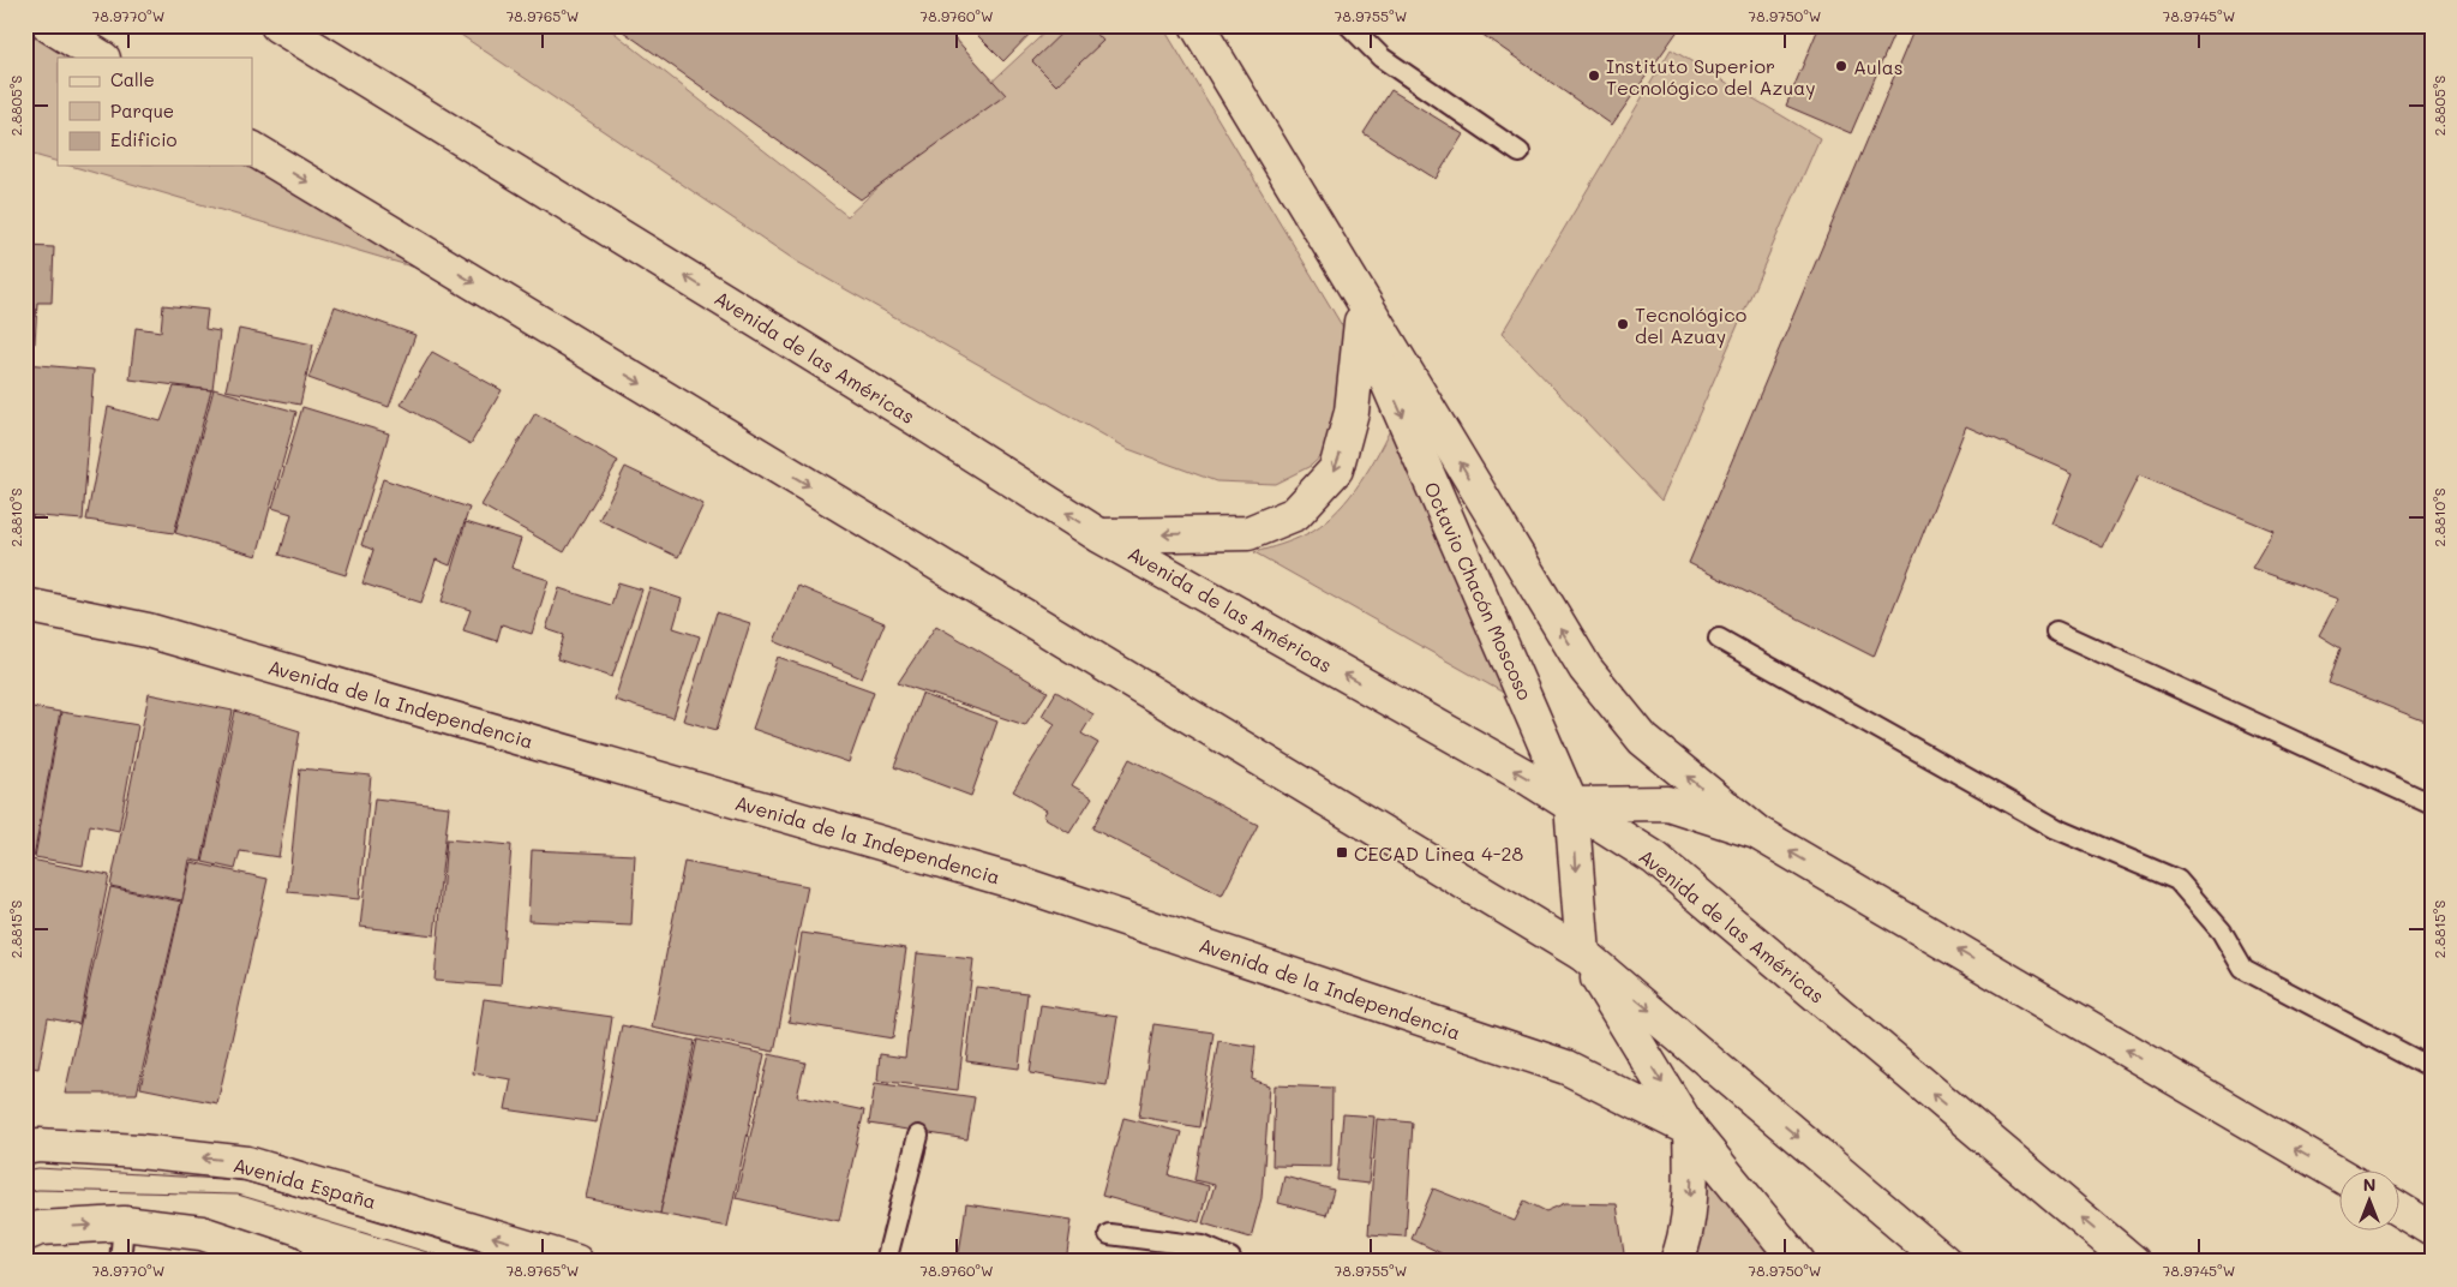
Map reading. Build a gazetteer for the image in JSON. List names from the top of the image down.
{
  "streets": {
    "main road": [
      "Avenida de las Américas",
      "Octavio Chacón Moscoso",
      "Avenida de la Independencia",
      "Avenida España"
    ]
  },
  "crossings": [
    ["Avenida de las Américas", "Octavio Chacón Moscoso"]
  ],
  "places": {
    "other": ["Aulas", "Instituto Superior Tecnológico del Azuay", "Tecnológico del Azuay"],
    "transit": ["CECAD Linea 4-28"]
  },
  "legend": ["Calle", "Parque", "Edificio"],
  "north": "top",
  "coordinates": [
    "78.9770°W",
    "78.9765°W",
    "78.9760°W",
    "78.9755°W",
    "78.9750°W",
    "78.9745°W",
    "2.8805°S",
    "2.8810°S",
    "2.8815°S"
  ]
}
